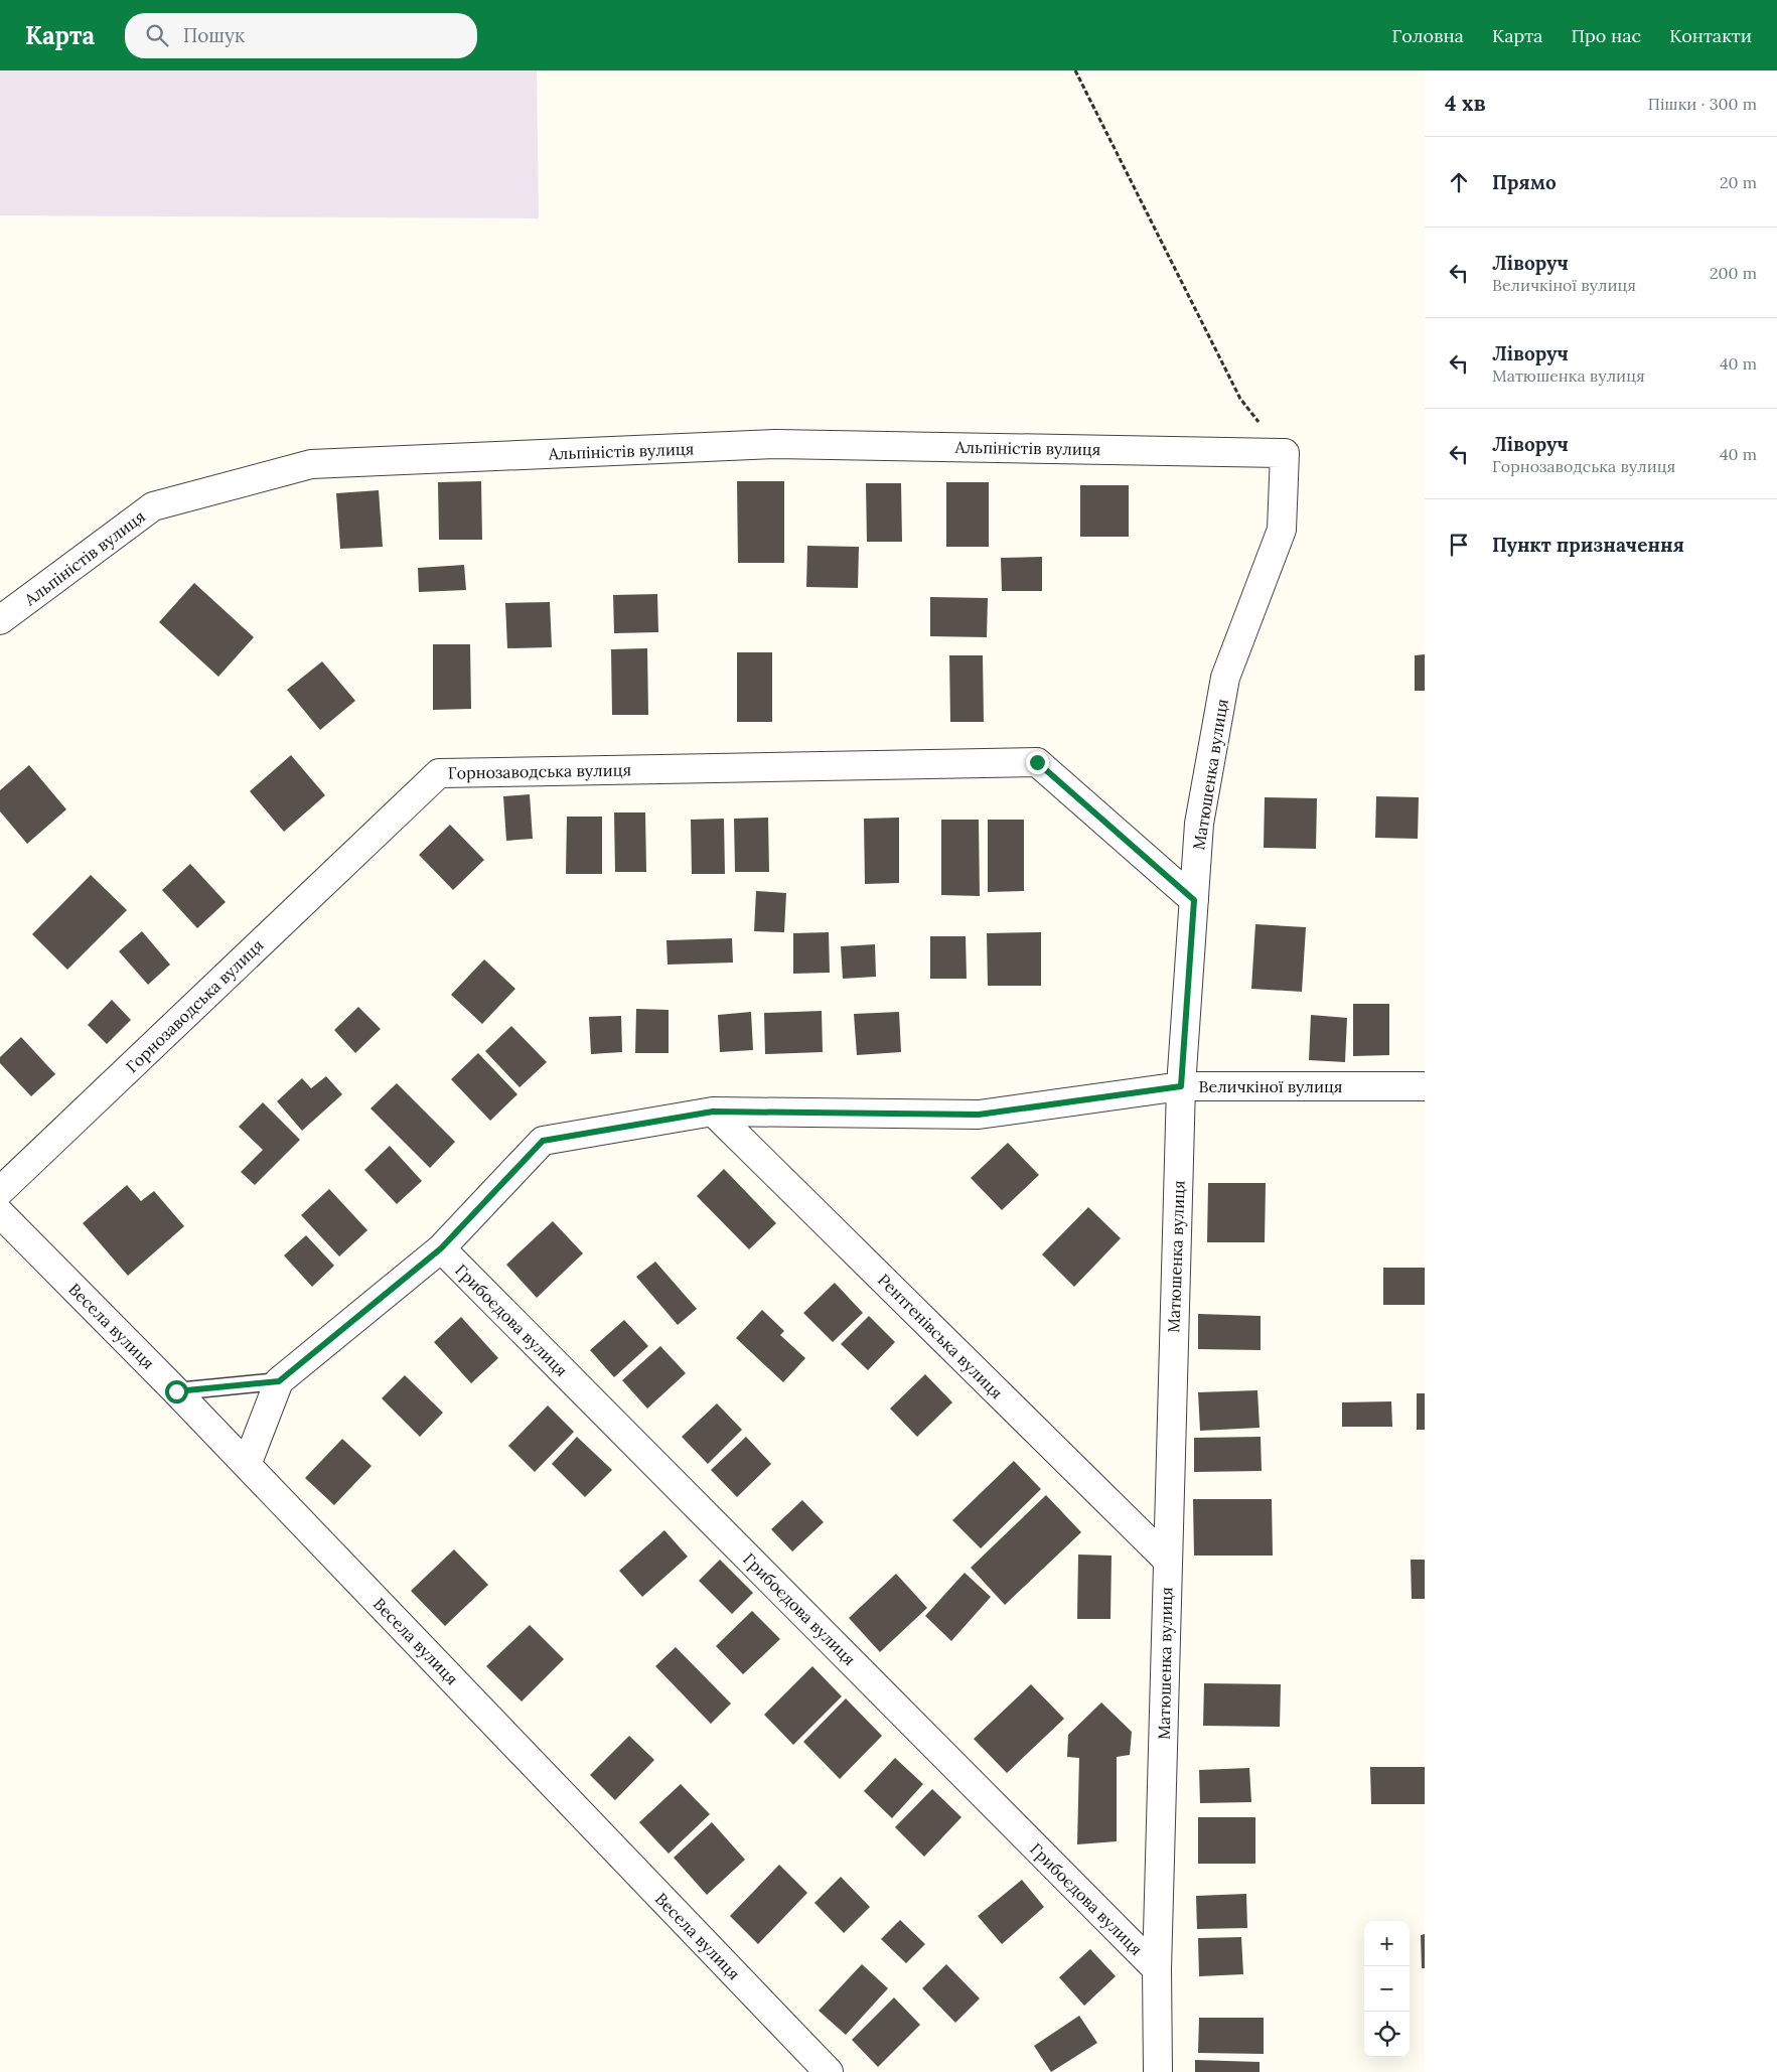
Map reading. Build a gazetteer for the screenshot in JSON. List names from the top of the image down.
{
  "streets": {
    "street": [
      "Альпіністів вулиця",
      "Горнозаводська вулиця",
      "Матюшенка вулиця",
      "Величкіної вулиця",
      "Грибоєдова вулиця",
      "Весела вулиця",
      "Рентгенівська вулиця"
    ]
  },
  "crossings": [
    ["Альпіністів вулиця", "Матюшенка вулиця"],
    ["Горнозаводська вулиця", "Матюшенка вулиця"],
    ["Матюшенка вулиця", "Величкіної вулиця"],
    ["Матюшенка вулиця", "Грибоєдова вулиця"],
    ["Матюшенка вулиця", "Рентгенівська вулиця"],
    ["Величкіної вулиця", "Грибоєдова вулиця"],
    ["Величкіної вулиця", "Весела вулиця"],
    ["Величкіної вулиця", "Рентгенівська вулиця"]
  ],
  "page": {
    "header": "Карта",
    "search": "Пошук",
    "nav": [
      "Головна",
      "Карта",
      "Про нас",
      "Контакти"
    ],
    "heading": ["4 хв", "Пішки · 300 m"],
    "list": [
      ["Прямо", "20 m"],
      ["Ліворуч", "Величкіної вулиця", "200 m"],
      ["Ліворуч", "Матюшенка вулиця", "40 m"],
      ["Ліворуч", "Горнозаводська вулиця", "40 m"],
      "Пункт призначення"
    ],
    "map_buttons": ["+", "−"]
  }
}
